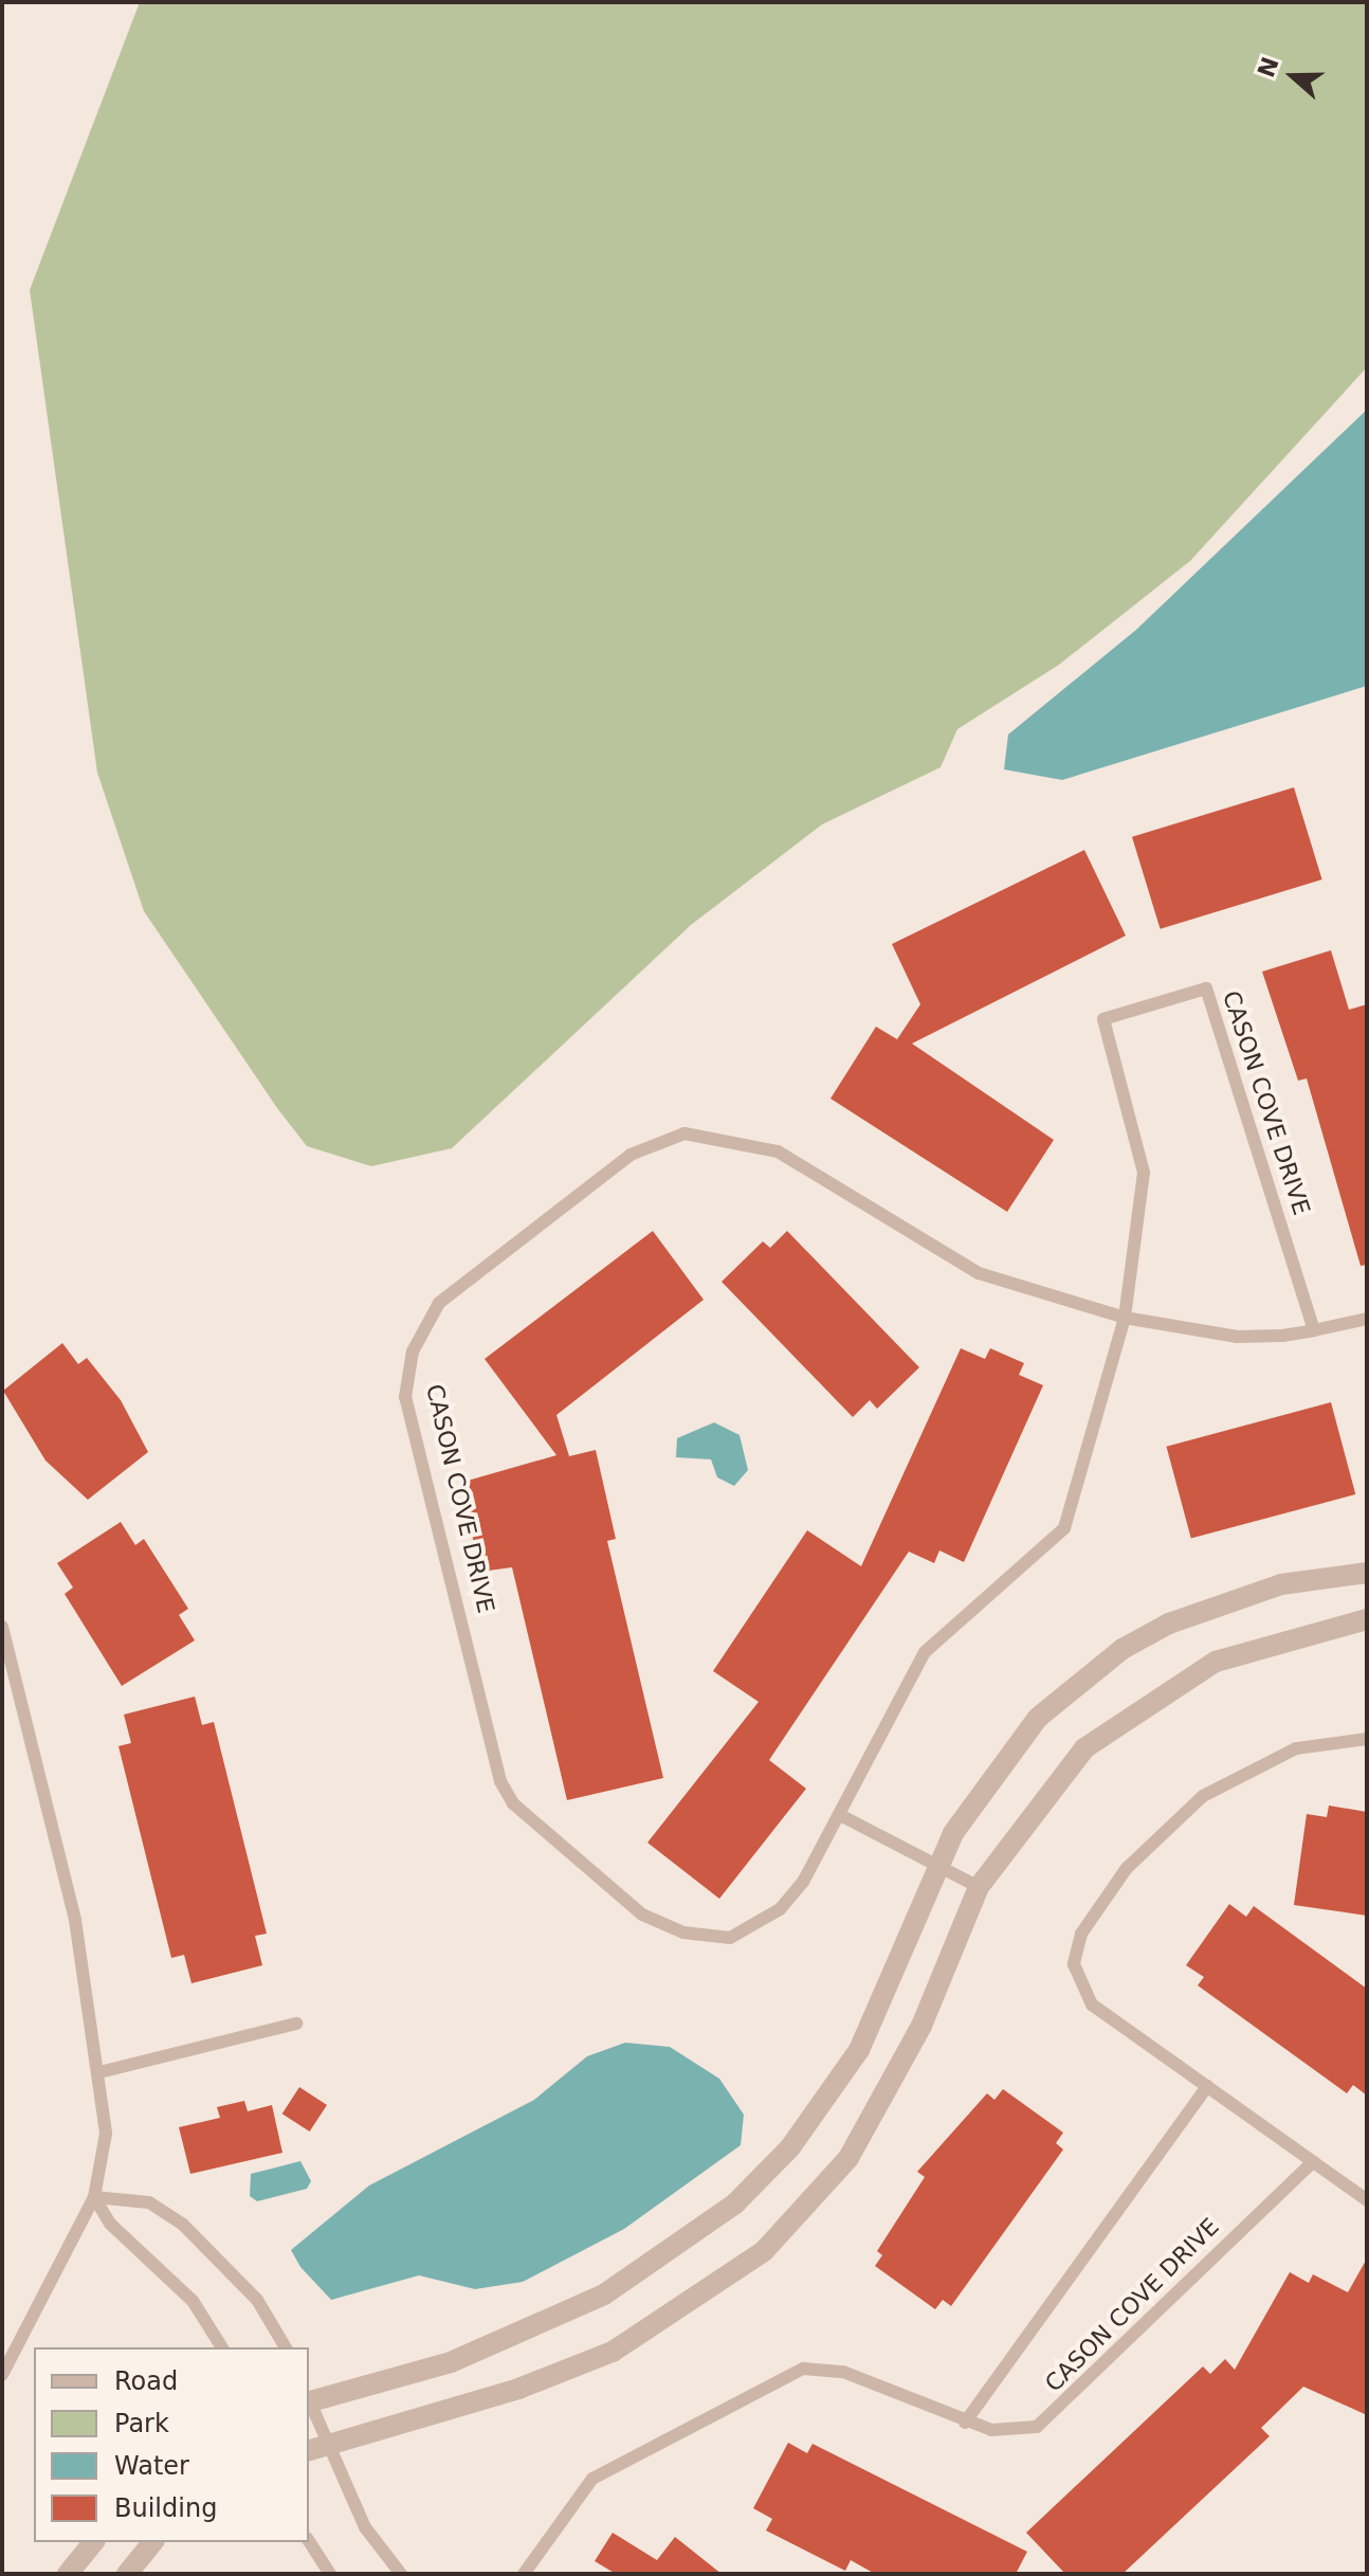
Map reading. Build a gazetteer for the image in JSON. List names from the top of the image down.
{
  "streets": {
    "lane": ["CASON COVE DRIVE"]
  },
  "legend": [
    "Road",
    "Park",
    "Water",
    "Building"
  ],
  "north": "left"
}
